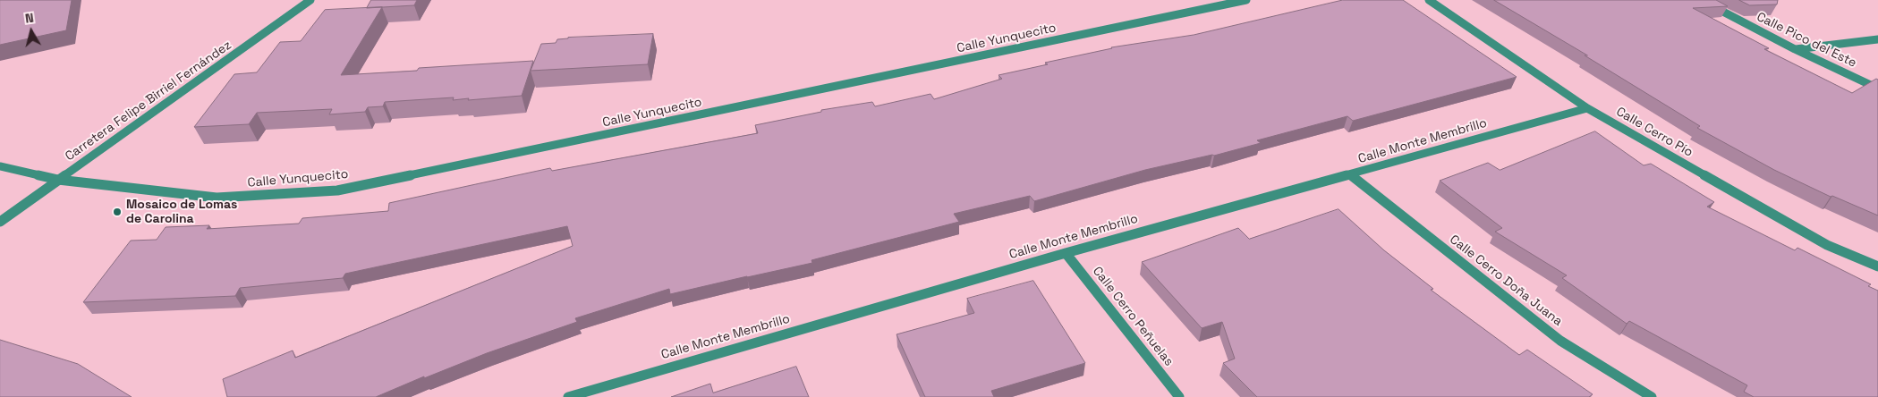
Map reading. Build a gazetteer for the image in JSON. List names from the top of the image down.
{
  "streets": {
    "street": [
      "Calle Yunquecito",
      "Calle Pico del Este",
      "Carretera Felipe Birriel Fernández",
      "Calle Cerro Pío",
      "Calle Monte Membrillo",
      "Calle Cerro Doña Juana",
      "Calle Cerro Peñuelas"
    ]
  },
  "crossings": [
    ["Calle Yunquecito", "Carretera Felipe Birriel Fernández"],
    ["Calle Cerro Pío", "Calle Monte Membrillo"],
    ["Calle Monte Membrillo", "Calle Cerro Doña Juana"],
    ["Calle Monte Membrillo", "Calle Cerro Peñuelas"]
  ],
  "places": ["Mosaico de Lomas de Carolina"],
  "north": "top"
}
